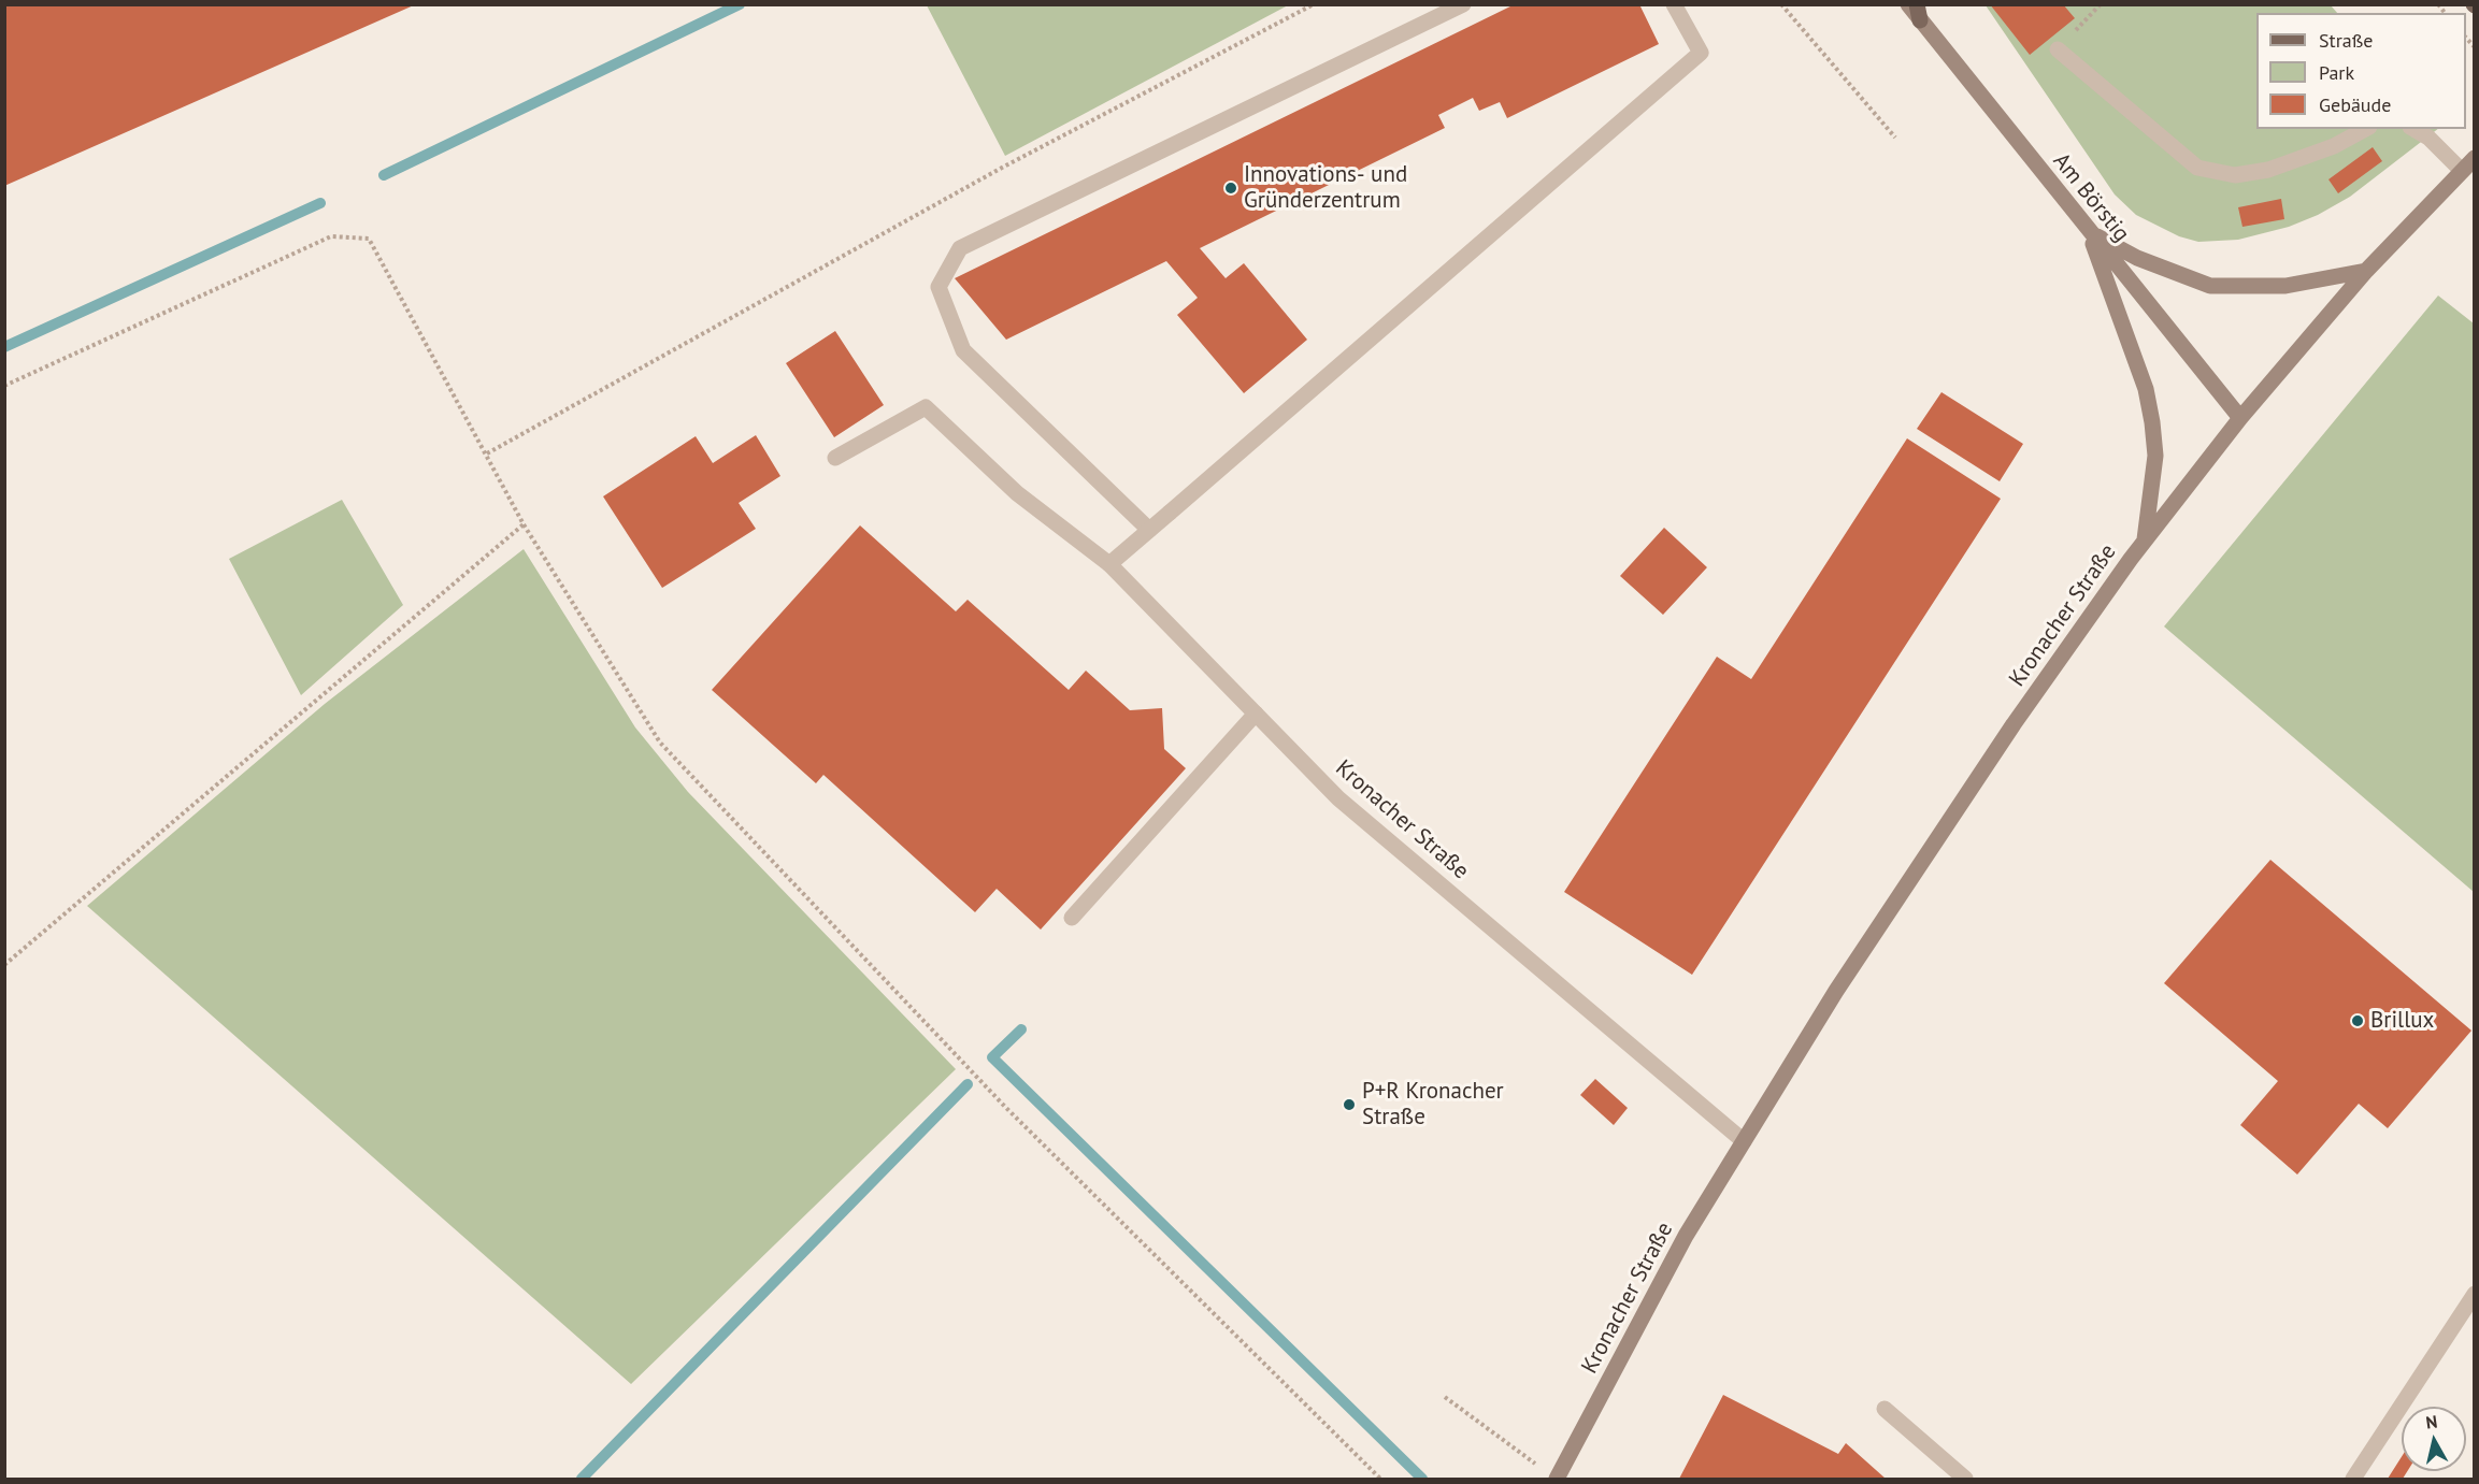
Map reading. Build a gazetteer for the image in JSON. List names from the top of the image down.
{
  "streets": {
    "street": ["Am Börstig", "Kronacher Straße"]
  },
  "crossings": [
    ["Am Börstig", "Kronacher Straße"]
  ],
  "places": ["Innovations- und Gründerzentrum", "Brillux", "P+R Kronacher Straße"],
  "legend": ["Straße", "Park", "Gebäude"],
  "north": "top"
}
